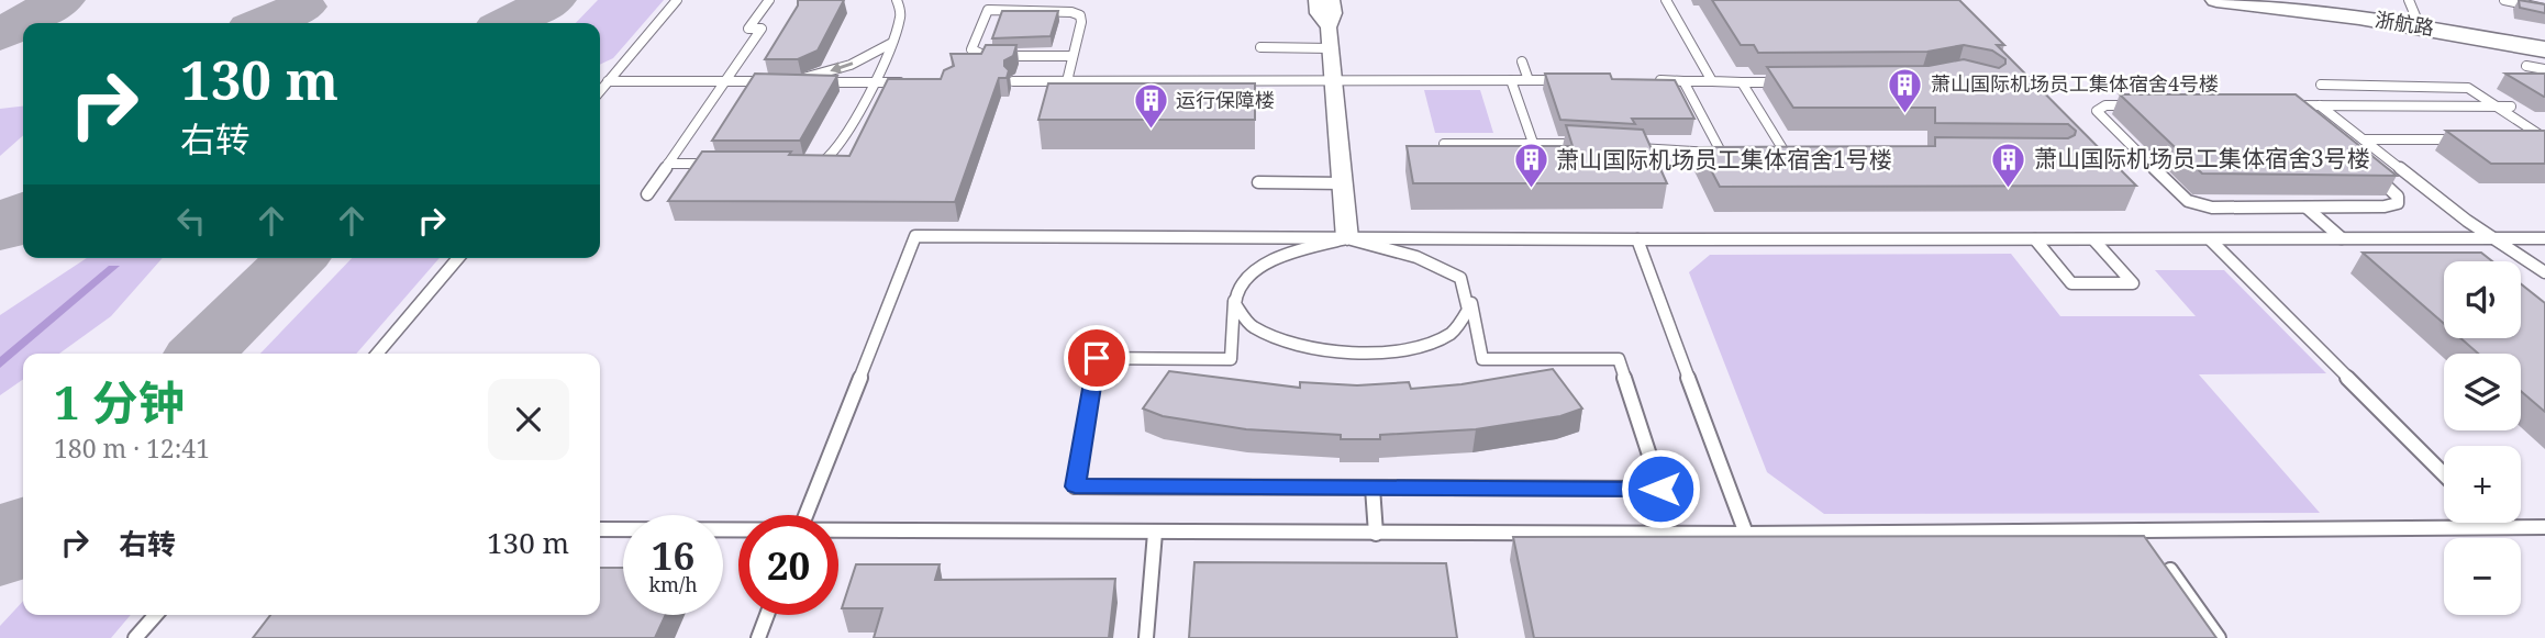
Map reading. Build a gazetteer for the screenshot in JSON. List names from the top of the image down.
{
  "streets": {
    "street": ["浙航路"]
  },
  "places": {
    "building": [
      "萧山国际机场员工集体宿舍4号楼",
      "运行保障楼",
      "萧山国际机场员工集体宿舍3号楼",
      "萧山国际机场员工集体宿舍1号楼"
    ]
  },
  "page": {
    "turn": ["130 m", "右转"],
    "map_buttons": ["+", "−"],
    "heading": ["1 分钟", "180 m · 12:41"],
    "list": [
      {
        "name": "右转",
        "value": "130 m"
      }
    ],
    "speed": "16 km/h",
    "limit": "20"
  }
}
